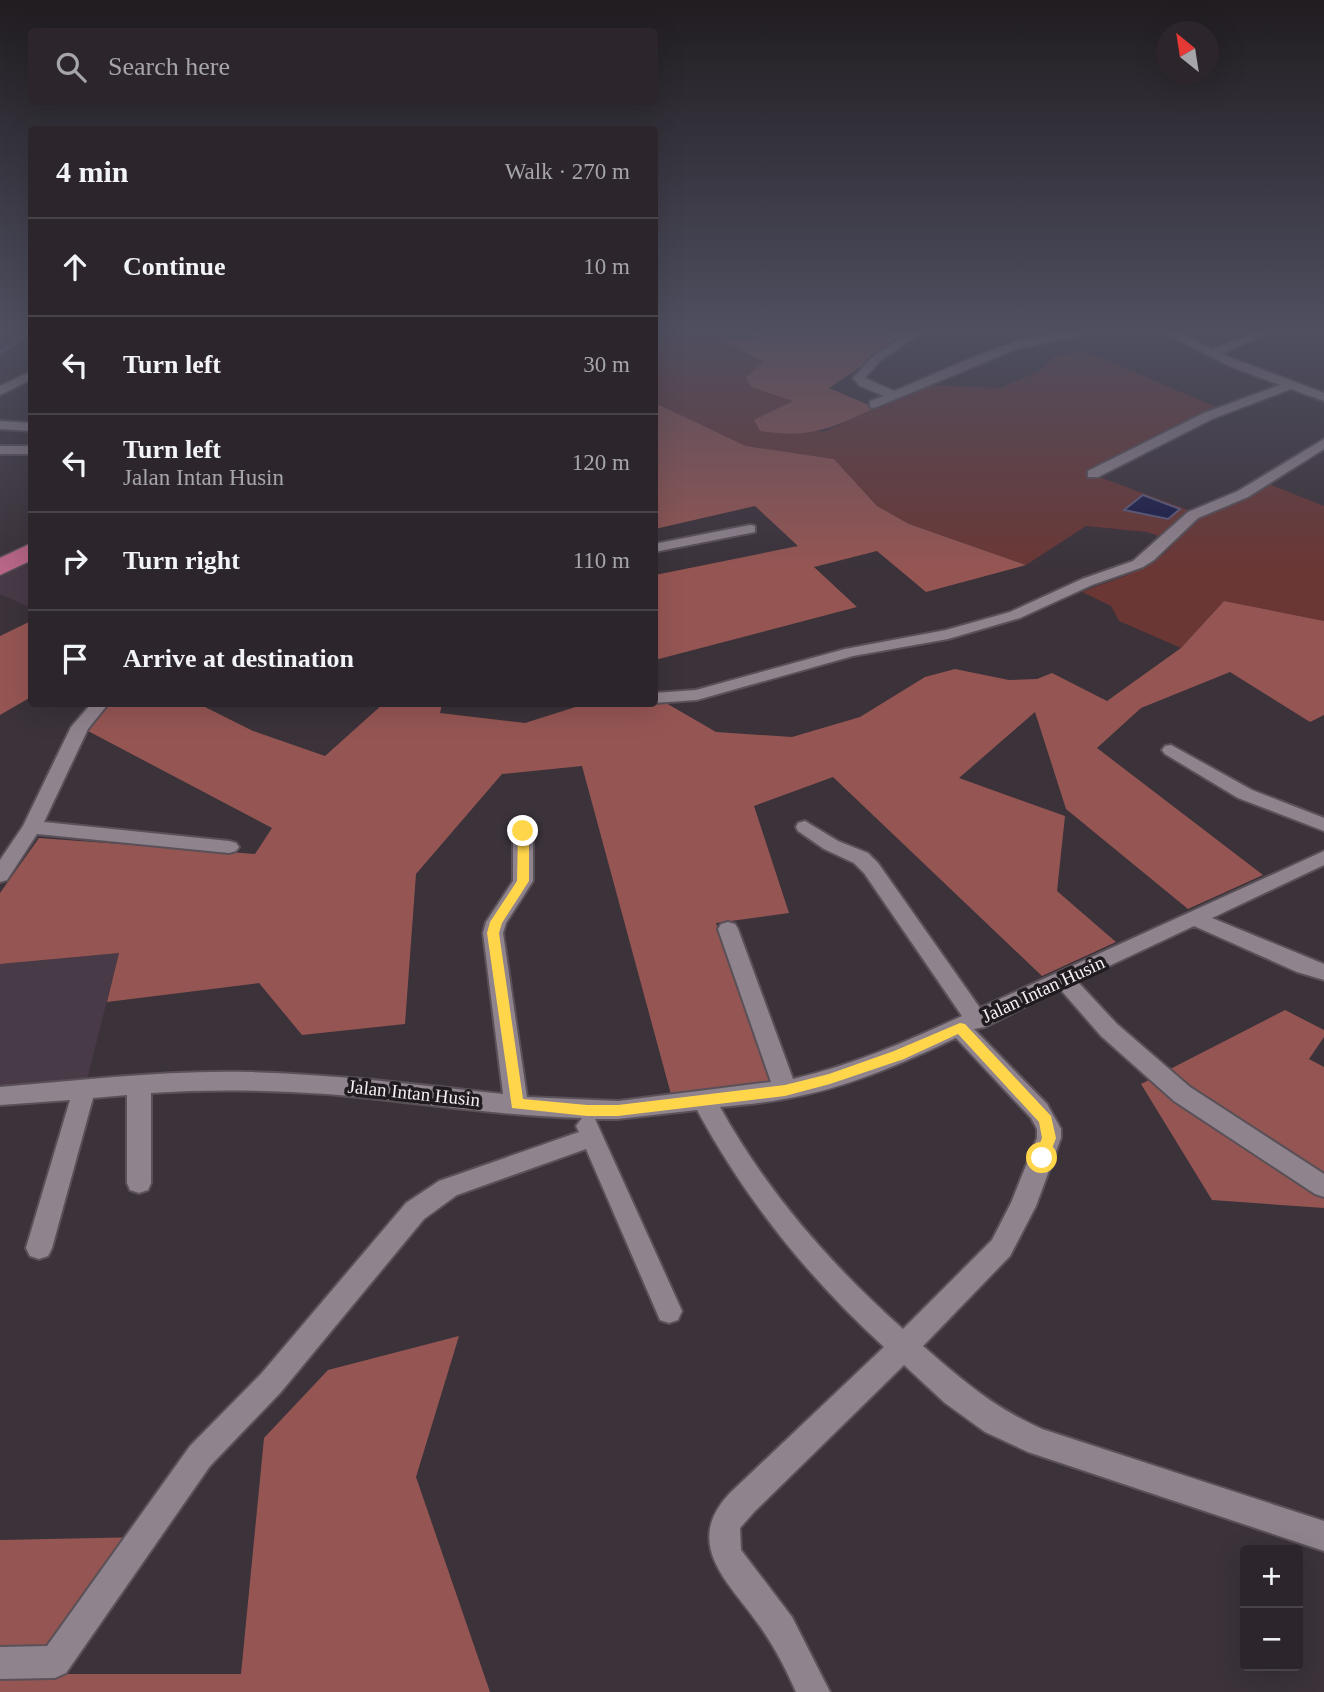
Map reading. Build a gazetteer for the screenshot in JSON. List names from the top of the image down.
{
  "streets": {
    "street": ["Jalan Intan Husin"]
  },
  "north": "top left",
  "page": {
    "search": "Search here",
    "heading": ["4 min", "Walk · 270 m"],
    "list": [
      ["Continue", "10 m"],
      ["Turn left", "30 m"],
      ["Turn left", "Jalan Intan Husin", "120 m"],
      ["Turn right", "110 m"],
      "Arrive at destination"
    ],
    "map_buttons": ["+", "−"]
  }
}
